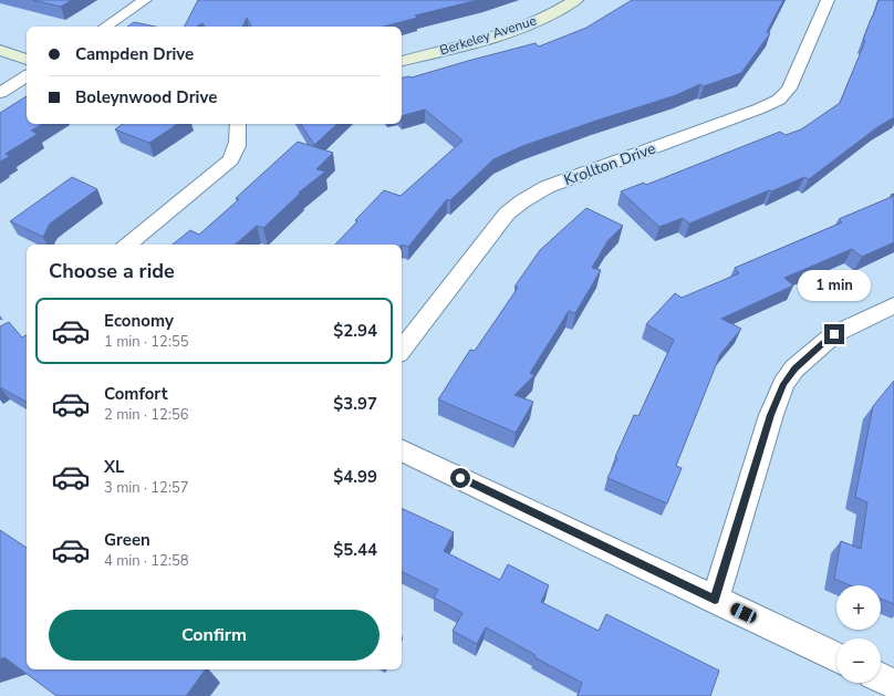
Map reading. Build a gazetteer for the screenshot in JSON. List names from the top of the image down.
{
  "streets": {
    "street": ["Berkeley Avenue", "Krollton Drive"]
  },
  "page": {
    "banner": ["Campden Drive", "Boleynwood Drive"],
    "heading": "Choose a ride",
    "bubble": "1 min",
    "list": [
      {
        "name": "Economy",
        "note": "1 min · 12:55",
        "value": "$2.94"
      },
      {
        "name": "Comfort",
        "note": "2 min · 12:56",
        "value": "$3.97"
      },
      {
        "name": "XL",
        "note": "3 min · 12:57",
        "value": "$4.99"
      },
      {
        "name": "Green",
        "note": "4 min · 12:58",
        "value": "$5.44"
      }
    ],
    "map_buttons": ["+", "−"],
    "buttons": "Confirm"
  }
}
